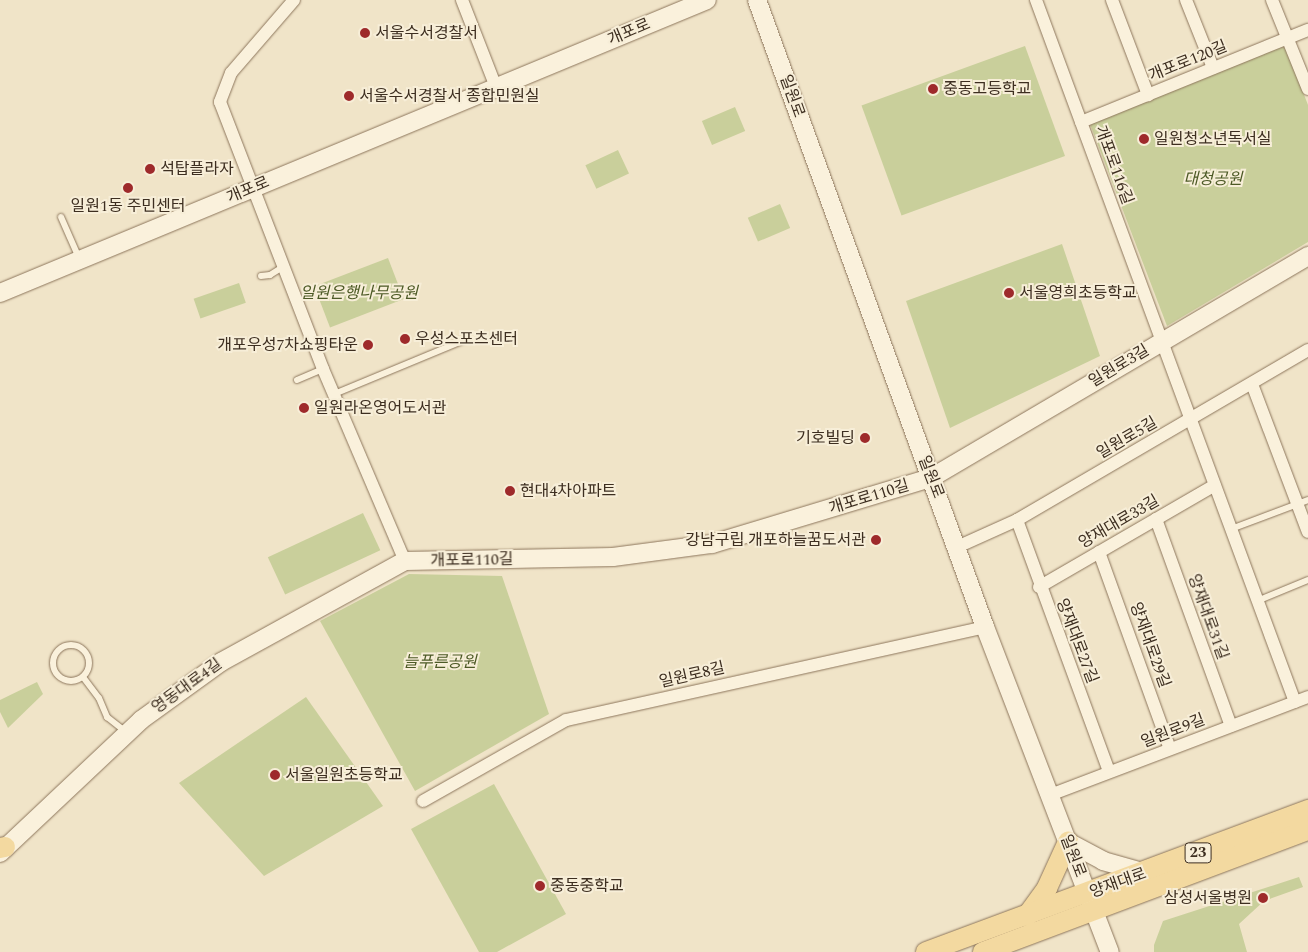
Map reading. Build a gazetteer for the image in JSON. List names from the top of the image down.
{
  "streets": {
    "main road": ["23", "양재대로"],
    "street": [
      "개포로",
      "개포로120길",
      "일원로",
      "개포로116길",
      "일원로3길",
      "일원로5길",
      "개포로110길",
      "양재대로33길",
      "양재대로31길",
      "양재대로27길",
      "양재대로29길",
      "일원로8길",
      "영동대로4길",
      "일원로9길"
    ]
  },
  "crossings": [
    ["개포로120길", "개포로116길"],
    ["일원로", "일원로3길"],
    ["일원로", "일원로5길"],
    ["일원로", "개포로110길"],
    ["일원로", "일원로8길"],
    ["일원로", "일원로9길"],
    ["일원로", "양재대로"],
    ["개포로116길", "일원로3길"],
    ["일원로3길", "개포로110길"],
    ["일원로5길", "양재대로27길"],
    ["개포로110길", "영동대로4길"],
    ["양재대로33길", "양재대로31길"],
    ["양재대로33길", "양재대로27길"],
    ["양재대로33길", "양재대로29길"],
    ["양재대로31길", "일원로9길"],
    ["양재대로27길", "일원로9길"],
    ["양재대로29길", "일원로9길"]
  ],
  "parks": ["대청공원", "일원은행나무공원", "늘푸른공원"],
  "places": [
    "서울수서경찰서",
    "중동고등학교",
    "서울수서경찰서 종합민원실",
    "일원청소년독서실",
    "석탑플라자",
    "일원1동 주민센터",
    "서울영희초등학교",
    "우성스포츠센터",
    "개포우성7차쇼핑타운",
    "일원라온영어도서관",
    "기호빌딩",
    "현대4차아파트",
    "강남구립 개포하늘꿈도서관",
    "서울일원초등학교",
    "중동중학교",
    "삼성서울병원"
  ]
}
